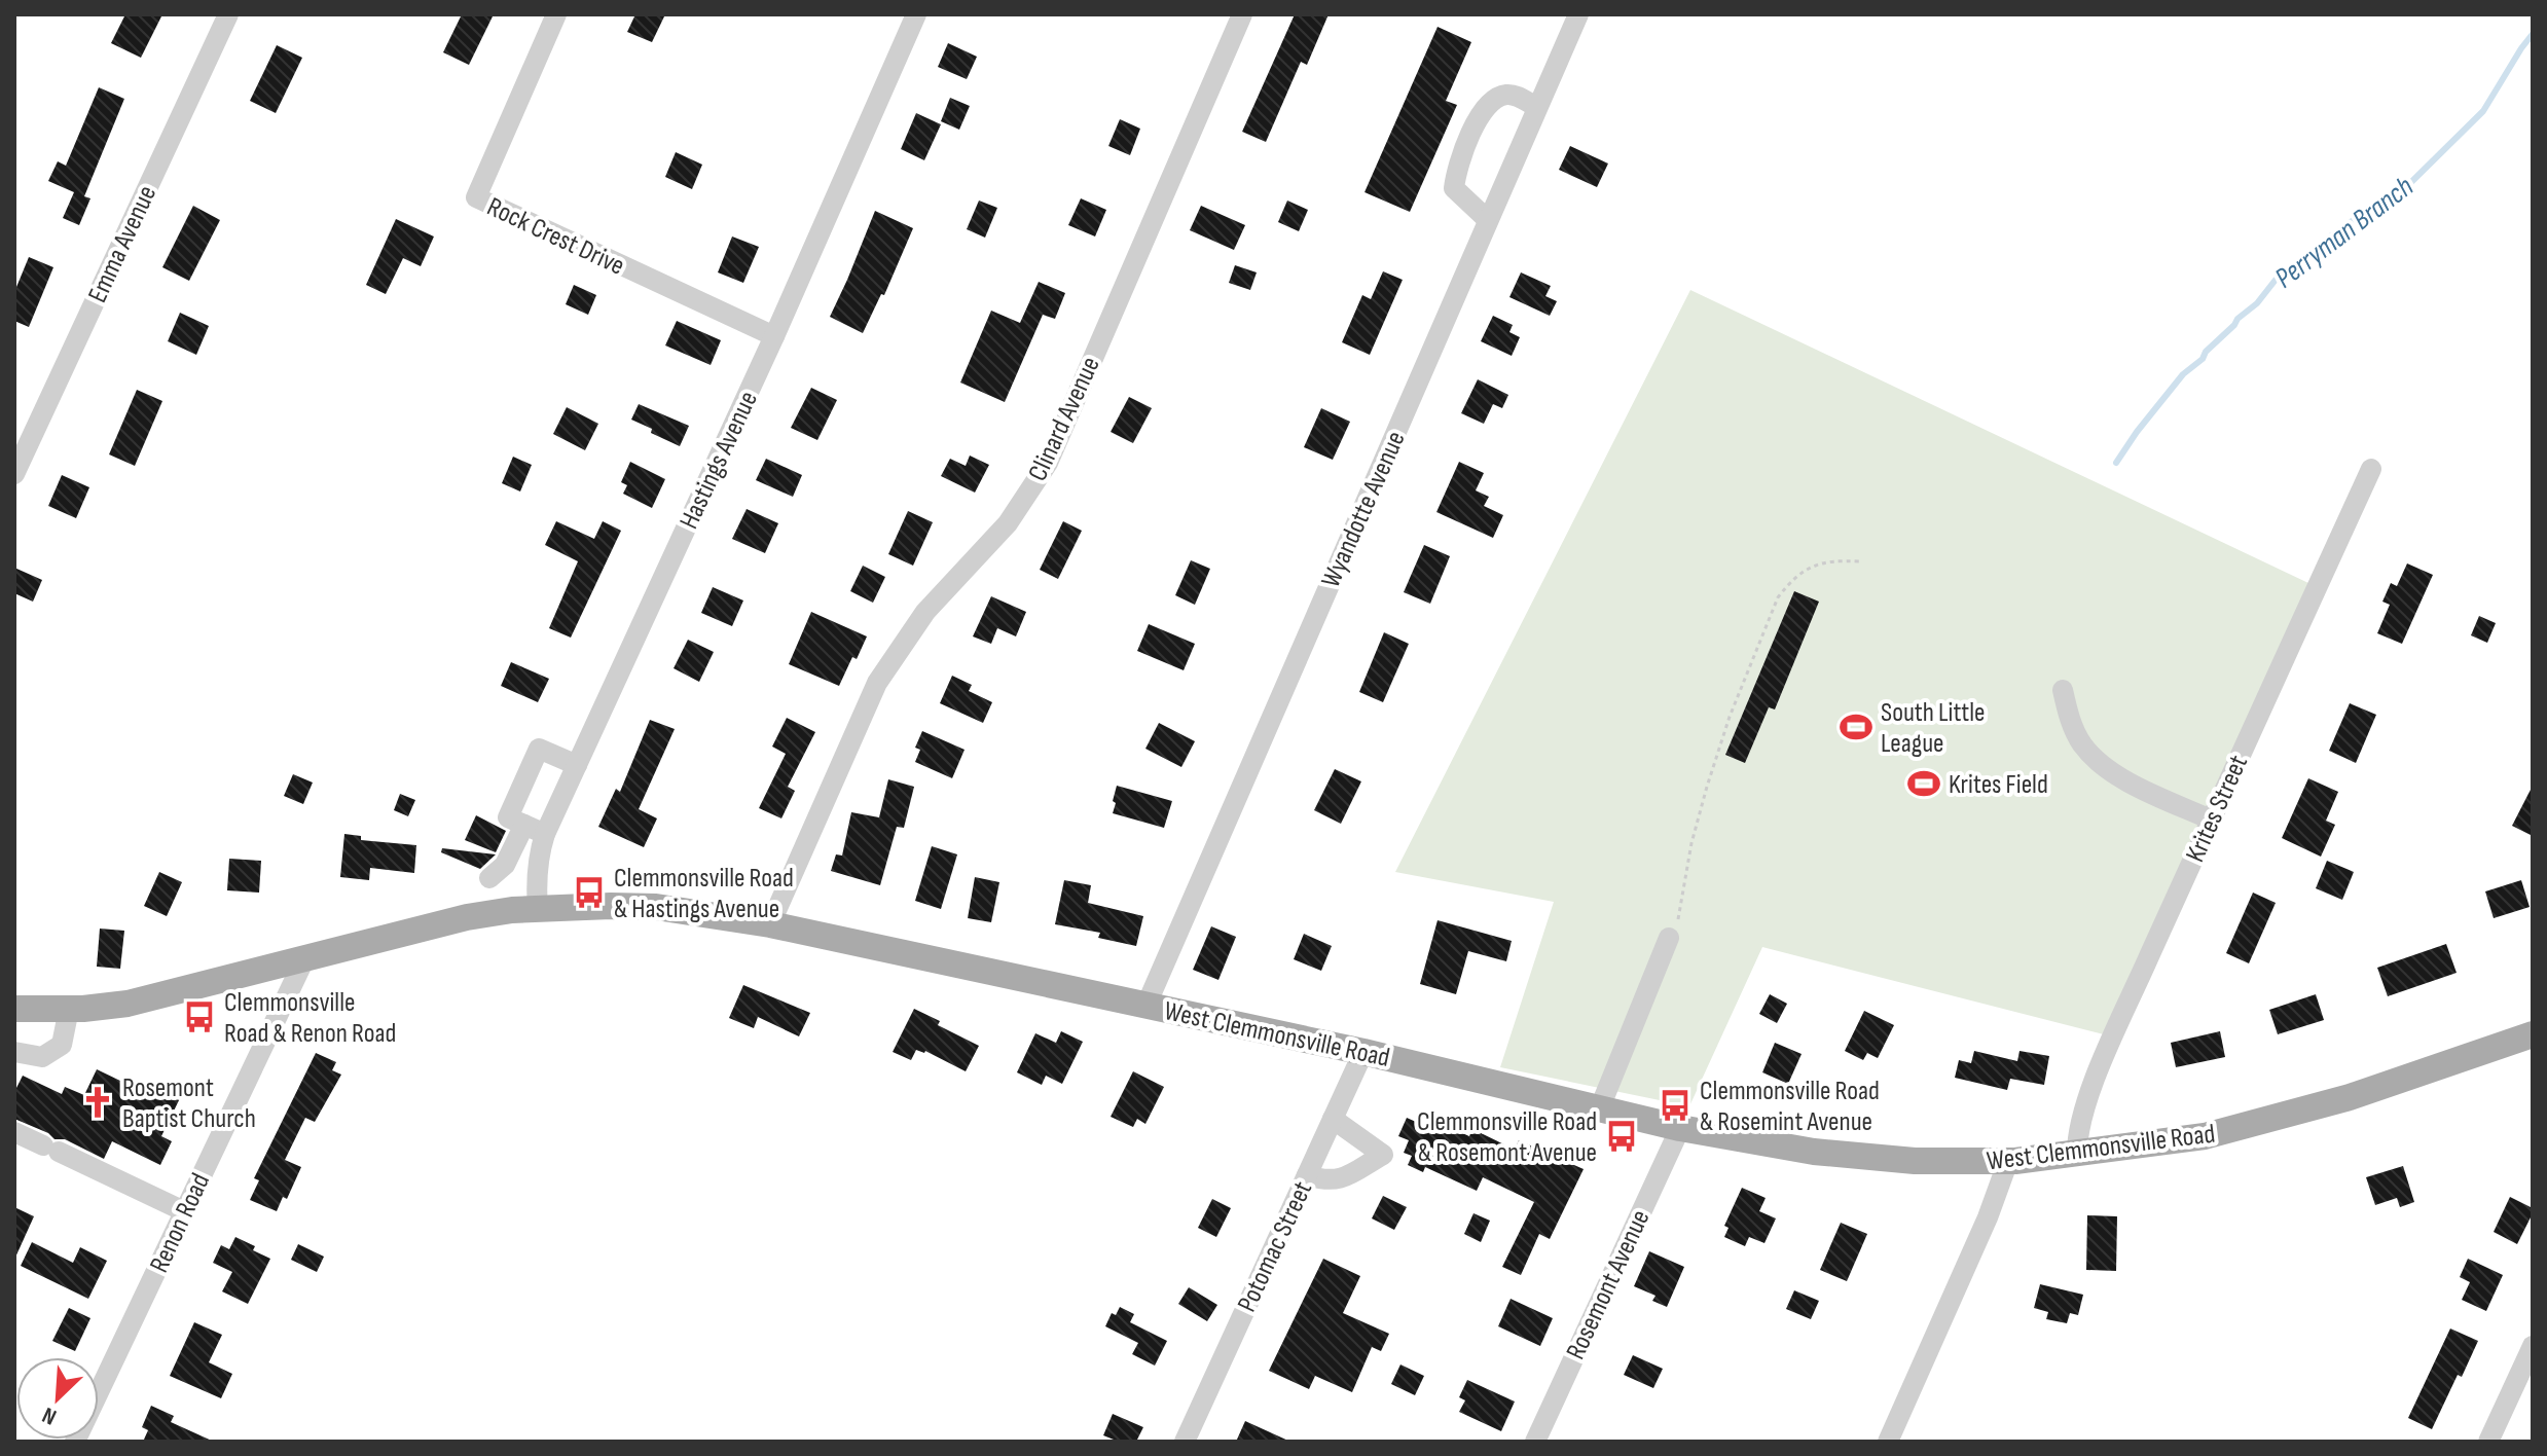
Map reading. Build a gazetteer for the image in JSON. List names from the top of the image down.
{
  "streets": {
    "main road": ["West Clemmonsville Road"],
    "street": [
      "Rock Crest Drive",
      "Emma Avenue",
      "Clinard Avenue",
      "Hastings Avenue",
      "Wyandotte Avenue",
      "Krites Street",
      "Renon Road",
      "Potomac Street",
      "Rosemont Avenue"
    ]
  },
  "crossings": [
    ["Rock Crest Drive", "Hastings Avenue"],
    ["Clinard Avenue", "West Clemmonsville Road"],
    ["Hastings Avenue", "West Clemmonsville Road"],
    ["Wyandotte Avenue", "West Clemmonsville Road"],
    ["Krites Street", "West Clemmonsville Road"],
    ["West Clemmonsville Road", "Renon Road"],
    ["West Clemmonsville Road", "Potomac Street"],
    ["West Clemmonsville Road", "Rosemont Avenue"]
  ],
  "water": ["Perryman Branch"],
  "places": {
    "sports": ["South Little League", "Krites Field"],
    "bus stop": [
      "Clemmonsville Road & Hastings Avenue",
      "Clemmonsville Road & Renon Road",
      "Clemmonsville Road & Rosemint Avenue",
      "Clemmonsville Road & Rosemont Avenue"
    ],
    "church": ["Rosemont Baptist Church"]
  },
  "north": "bottom left"
}
